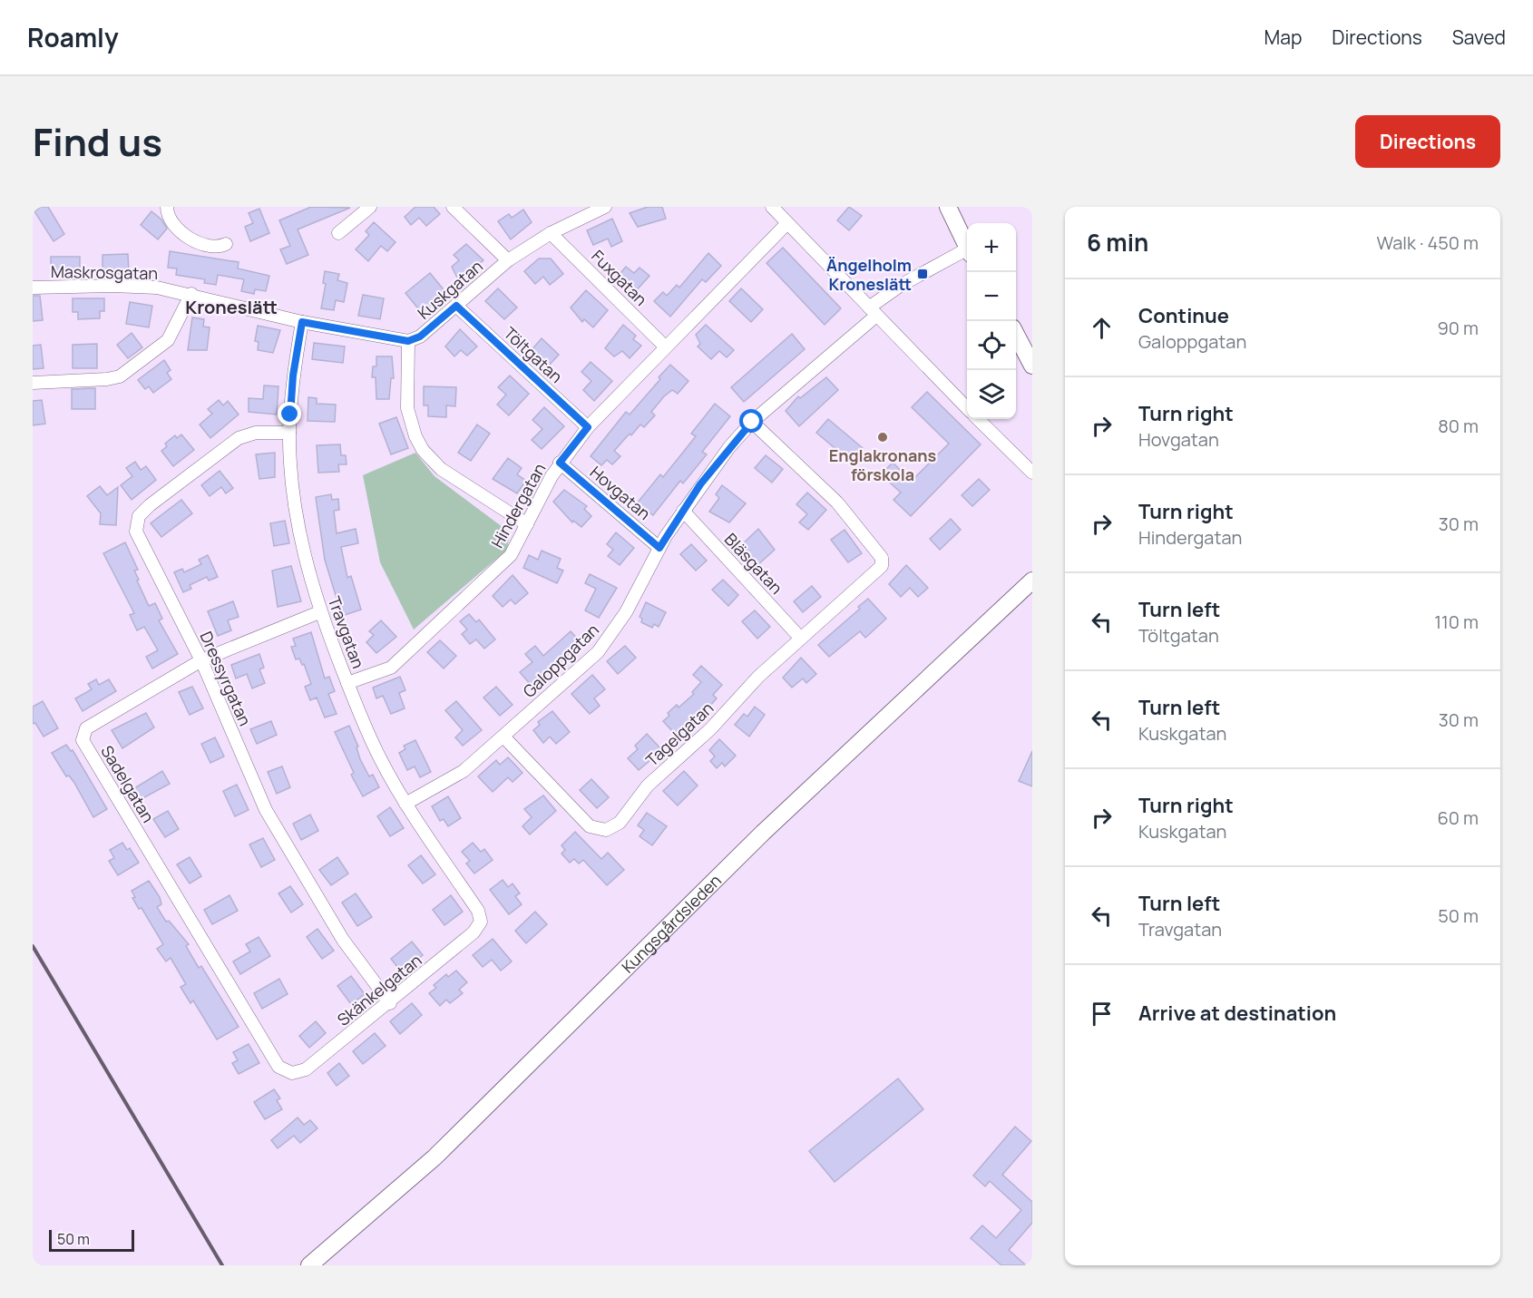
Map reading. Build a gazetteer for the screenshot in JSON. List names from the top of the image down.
{
  "streets": {
    "main road": ["Kungsgårdsleden"],
    "street": [
      "Maskrosgatan",
      "Fuxgatan",
      "Kuskgatan",
      "Töltgatan",
      "Hovgatan",
      "Hindergatan",
      "Bläsgatan",
      "Travgatan",
      "Galoppgatan",
      "Dressyrgatan",
      "Tagelgatan",
      "Sadelgatan",
      "Skänkelgatan"
    ]
  },
  "crossings": [
    ["Maskrosgatan", "Travgatan"],
    ["Fuxgatan", "Kuskgatan"],
    ["Fuxgatan", "Hindergatan"],
    ["Kuskgatan", "Töltgatan"],
    ["Töltgatan", "Hindergatan"],
    ["Hovgatan", "Hindergatan"],
    ["Hovgatan", "Galoppgatan"],
    ["Hindergatan", "Travgatan"],
    ["Bläsgatan", "Galoppgatan"],
    ["Bläsgatan", "Tagelgatan"],
    ["Travgatan", "Galoppgatan"],
    ["Travgatan", "Dressyrgatan"],
    ["Travgatan", "Sadelgatan"],
    ["Travgatan", "Skänkelgatan"],
    ["Galoppgatan", "Tagelgatan"],
    ["Dressyrgatan", "Sadelgatan"],
    ["Dressyrgatan", "Skänkelgatan"],
    ["Sadelgatan", "Skänkelgatan"]
  ],
  "districts": ["Kroneslätt"],
  "places": {
    "transit": ["Ängelholm Kroneslätt"],
    "other": ["Englakronans förskola"]
  },
  "scale_bar": "50 m",
  "page": {
    "header": "Roamly",
    "nav": ["Map", "Directions", "Saved"],
    "title": "Find us",
    "buttons": "Directions",
    "heading": ["6 min", "Walk · 450 m"],
    "map_buttons": ["+", "−"],
    "list": [
      ["Continue", "Galoppgatan", "90 m"],
      ["Turn right", "Hovgatan", "80 m"],
      ["Turn right", "Hindergatan", "30 m"],
      ["Turn left", "Töltgatan", "110 m"],
      ["Turn left", "Kuskgatan", "30 m"],
      ["Turn right", "Kuskgatan", "60 m"],
      ["Turn left", "Travgatan", "50 m"],
      "Arrive at destination"
    ],
    "scale": "50 m"
  }
}
